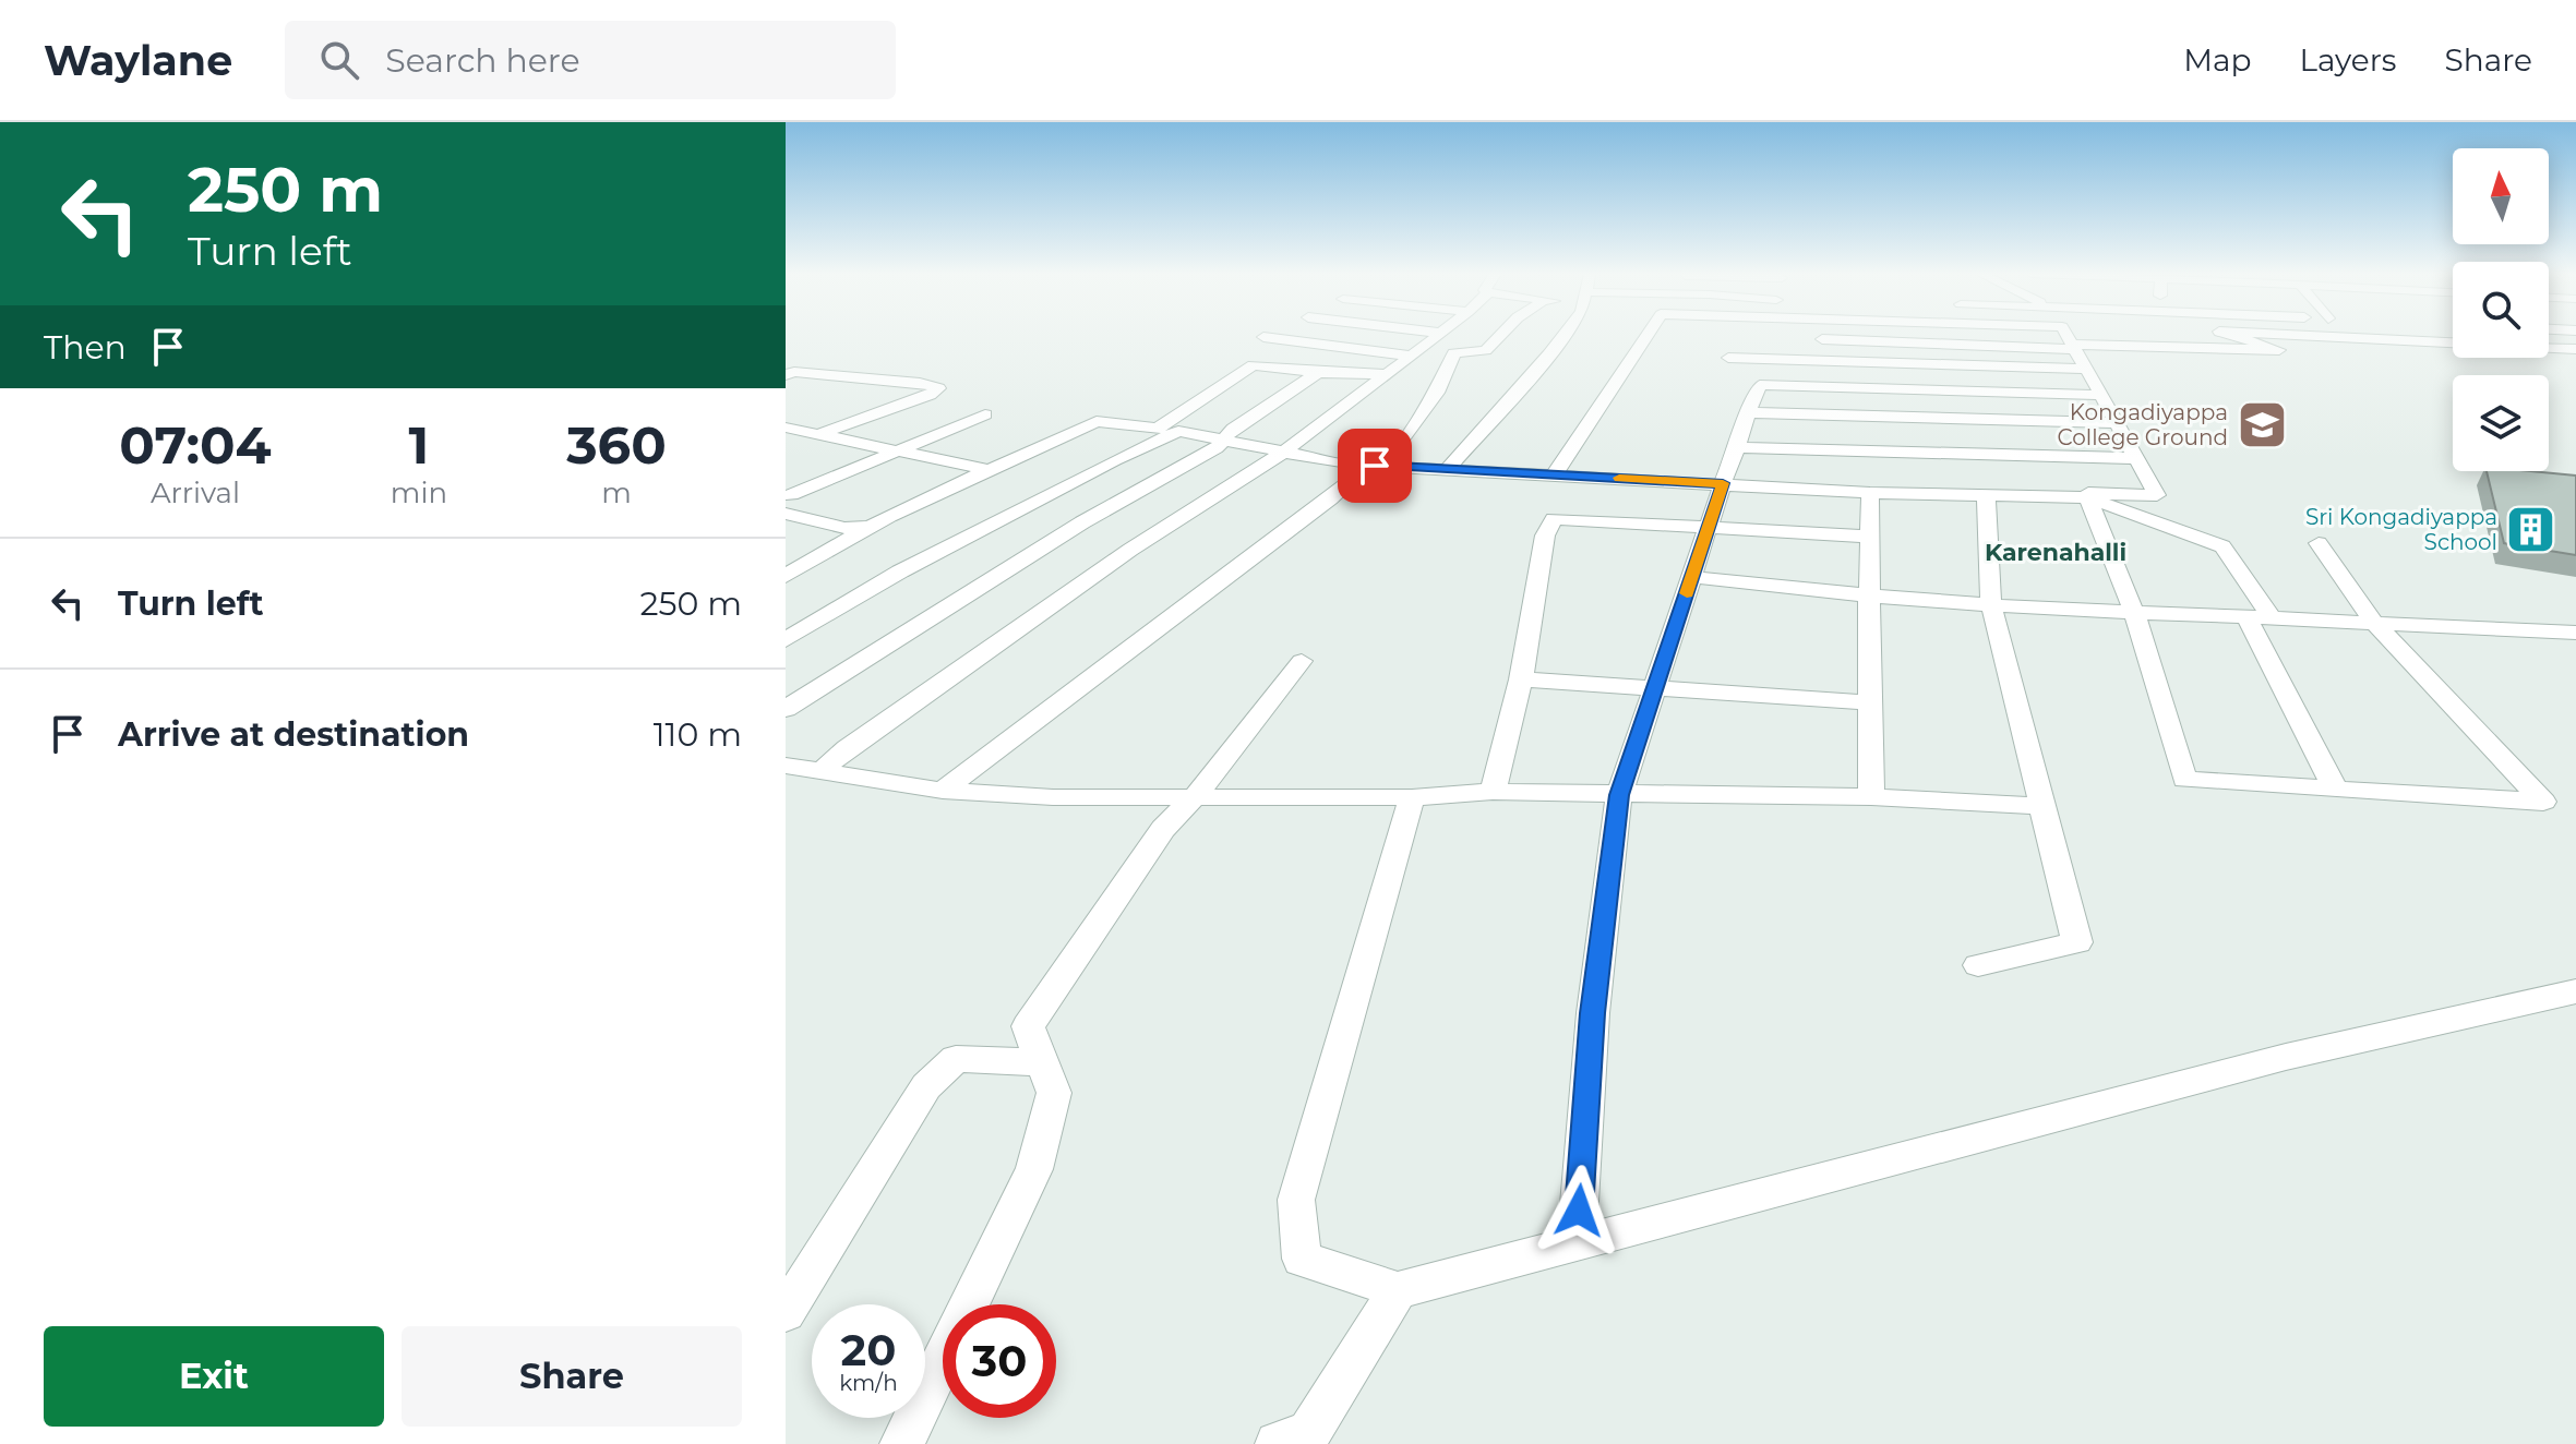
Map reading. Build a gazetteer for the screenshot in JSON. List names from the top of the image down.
{
  "districts": ["Karenahalli"],
  "places": {
    "school or university": ["Kongadiyappa College Ground"],
    "building": ["Sri Kongadiyappa School"]
  },
  "north": "top",
  "page": {
    "header": "Waylane",
    "search": "Search here",
    "nav": ["Map", "Layers", "Share"],
    "turn": ["250 m", "Turn left"],
    "then": "Then",
    "eta": [
      "07:04",
      "Arrival",
      "1",
      "min",
      "360",
      "m"
    ],
    "list": [
      {
        "name": "Turn left",
        "value": "250 m"
      },
      {
        "name": "Arrive at destination",
        "value": "110 m"
      }
    ],
    "speed": "20 km/h",
    "limit": "30",
    "buttons": ["Exit", "Share"]
  }
}
